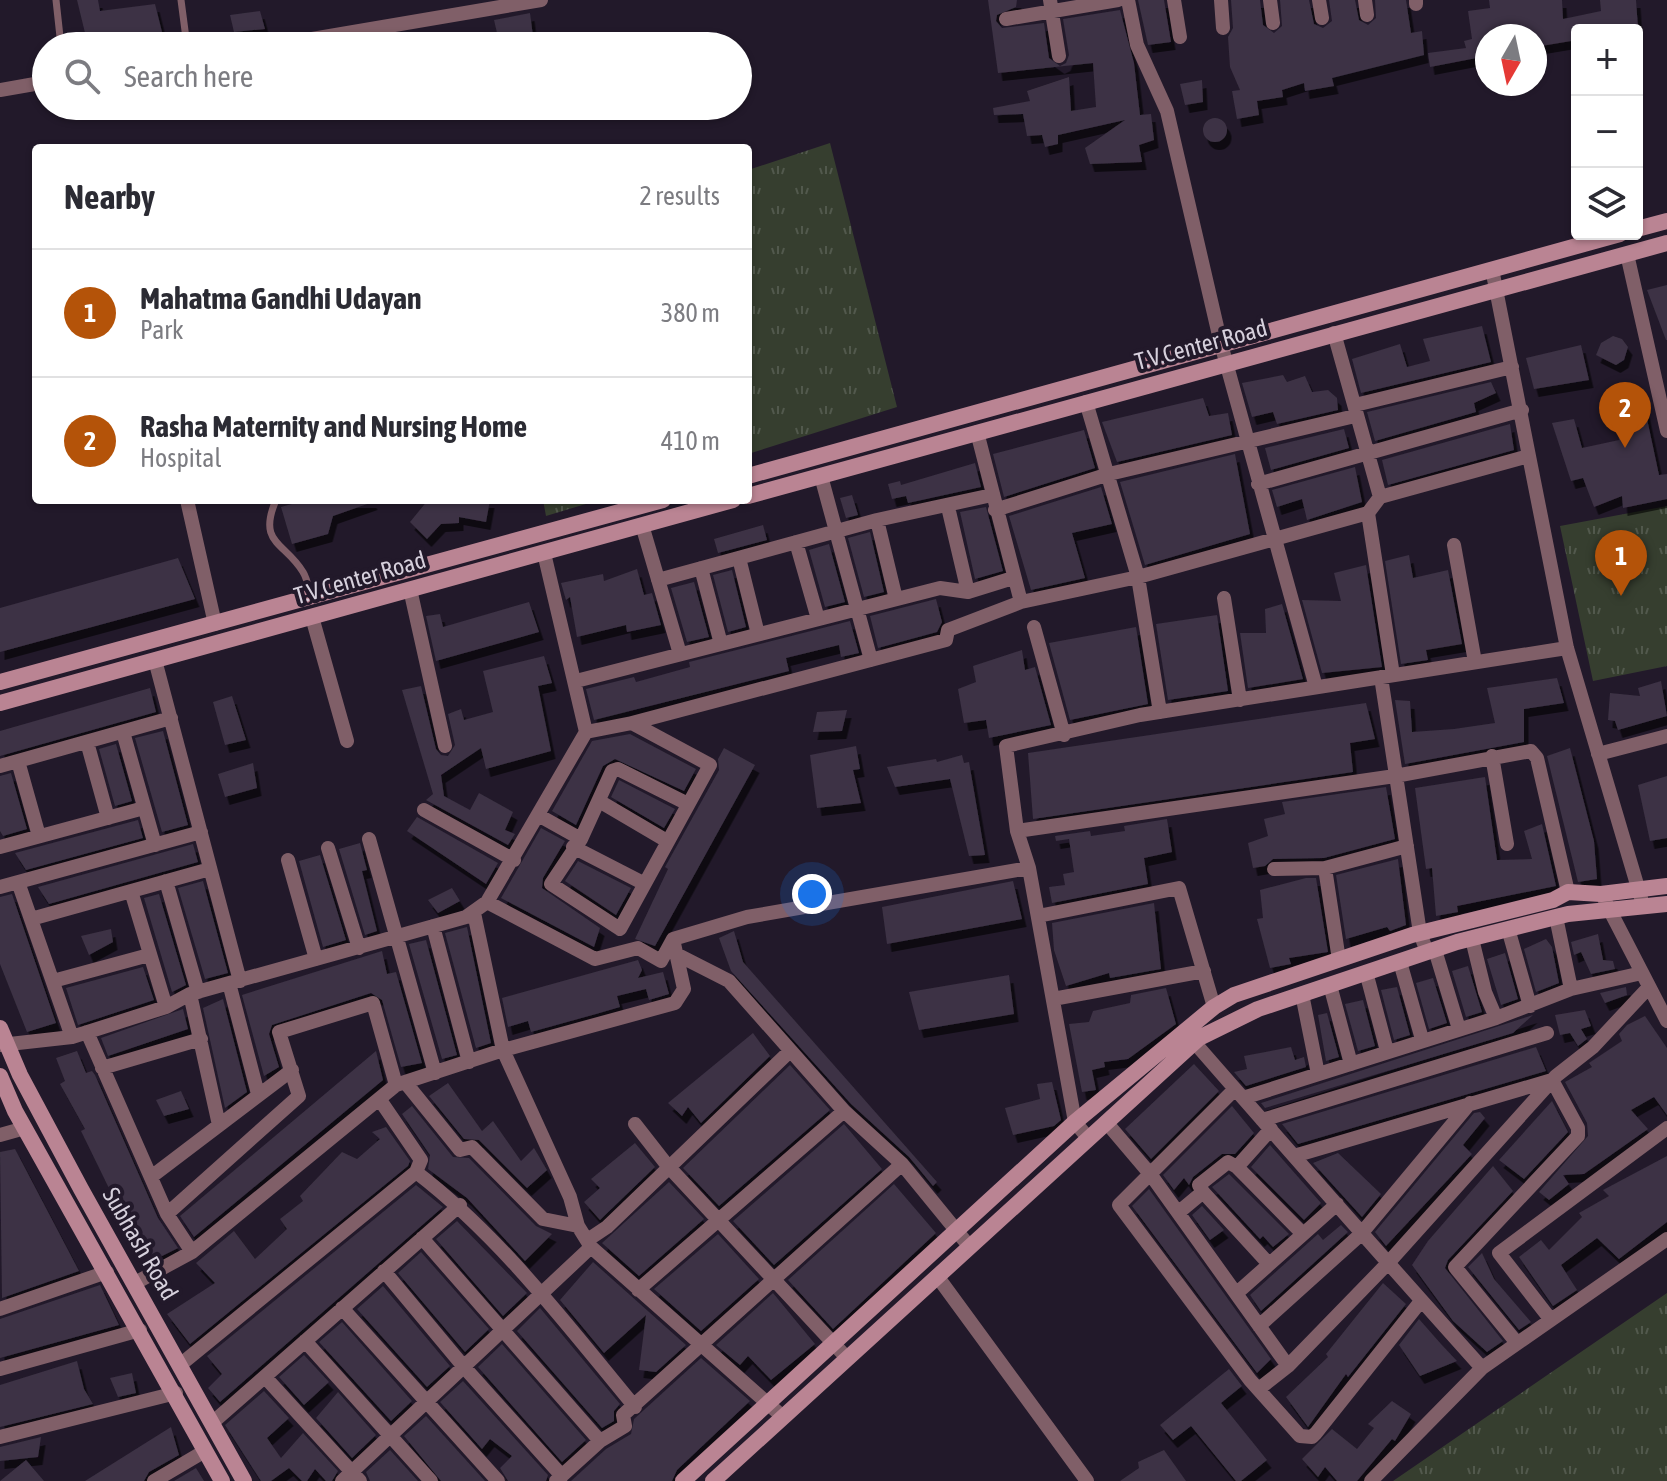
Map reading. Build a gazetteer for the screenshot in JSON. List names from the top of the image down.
{
  "streets": {
    "street": ["T.V.Center Road", "Subhash Road"]
  },
  "north": "bottom",
  "page": {
    "map_buttons": ["+", "−"],
    "search": "Search here",
    "heading": ["Nearby", "2 results"],
    "list": [
      {
        "mark": "1",
        "name": "Mahatma Gandhi Udayan",
        "note": "Park",
        "value": "380 m"
      },
      {
        "mark": "2",
        "name": "Rasha Maternity and Nursing Home",
        "note": "Hospital",
        "value": "410 m"
      }
    ],
    "pins": ["2", "1"]
  }
}
